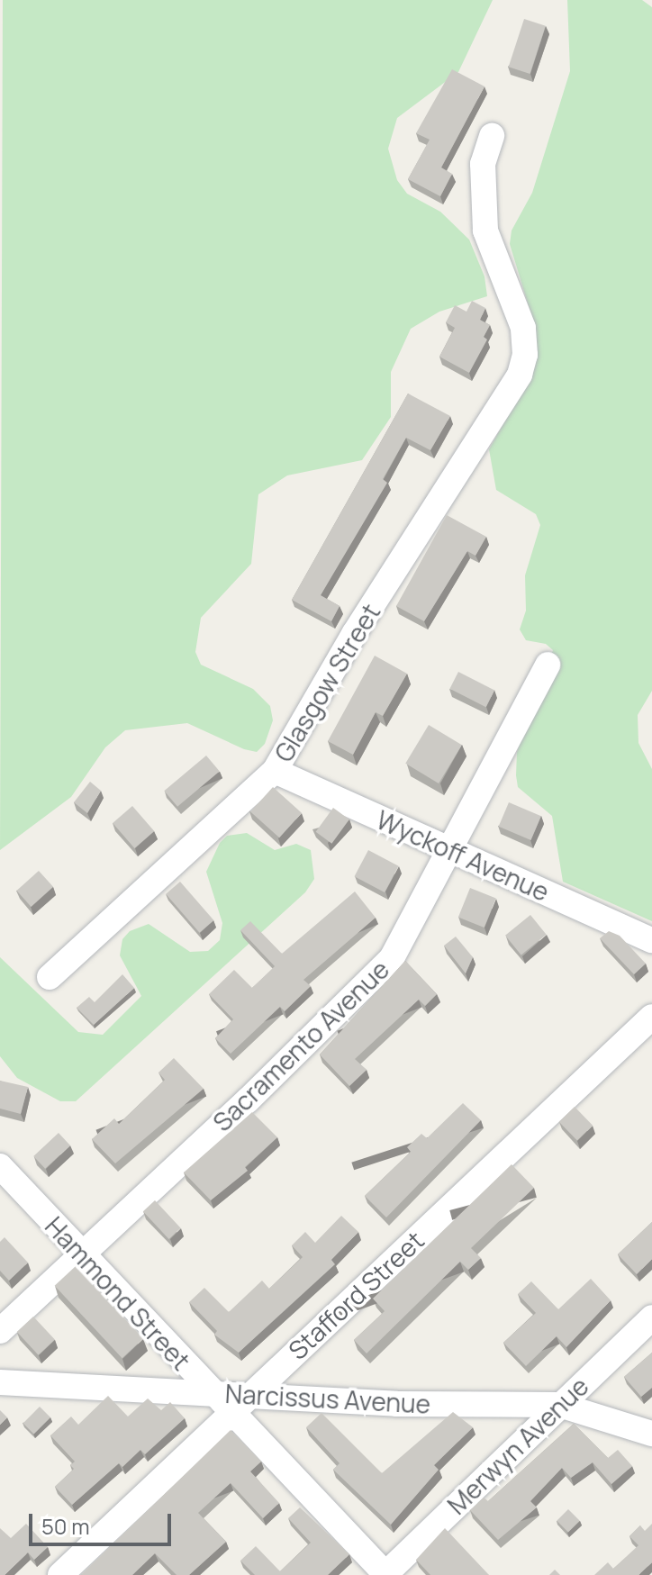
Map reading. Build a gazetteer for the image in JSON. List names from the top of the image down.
{
  "streets": {
    "street": [
      "Glasgow Street",
      "Wyckoff Avenue",
      "Sacramento Avenue",
      "Hammond Street",
      "Stafford Street",
      "Narcissus Avenue",
      "Merwyn Avenue"
    ]
  },
  "crossings": [
    ["Glasgow Street", "Wyckoff Avenue"],
    ["Wyckoff Avenue", "Sacramento Avenue"],
    ["Sacramento Avenue", "Hammond Street"],
    ["Hammond Street", "Stafford Street"],
    ["Hammond Street", "Narcissus Avenue"],
    ["Hammond Street", "Merwyn Avenue"],
    ["Stafford Street", "Narcissus Avenue"],
    ["Narcissus Avenue", "Merwyn Avenue"]
  ],
  "scale_bar": "50 m"
}
